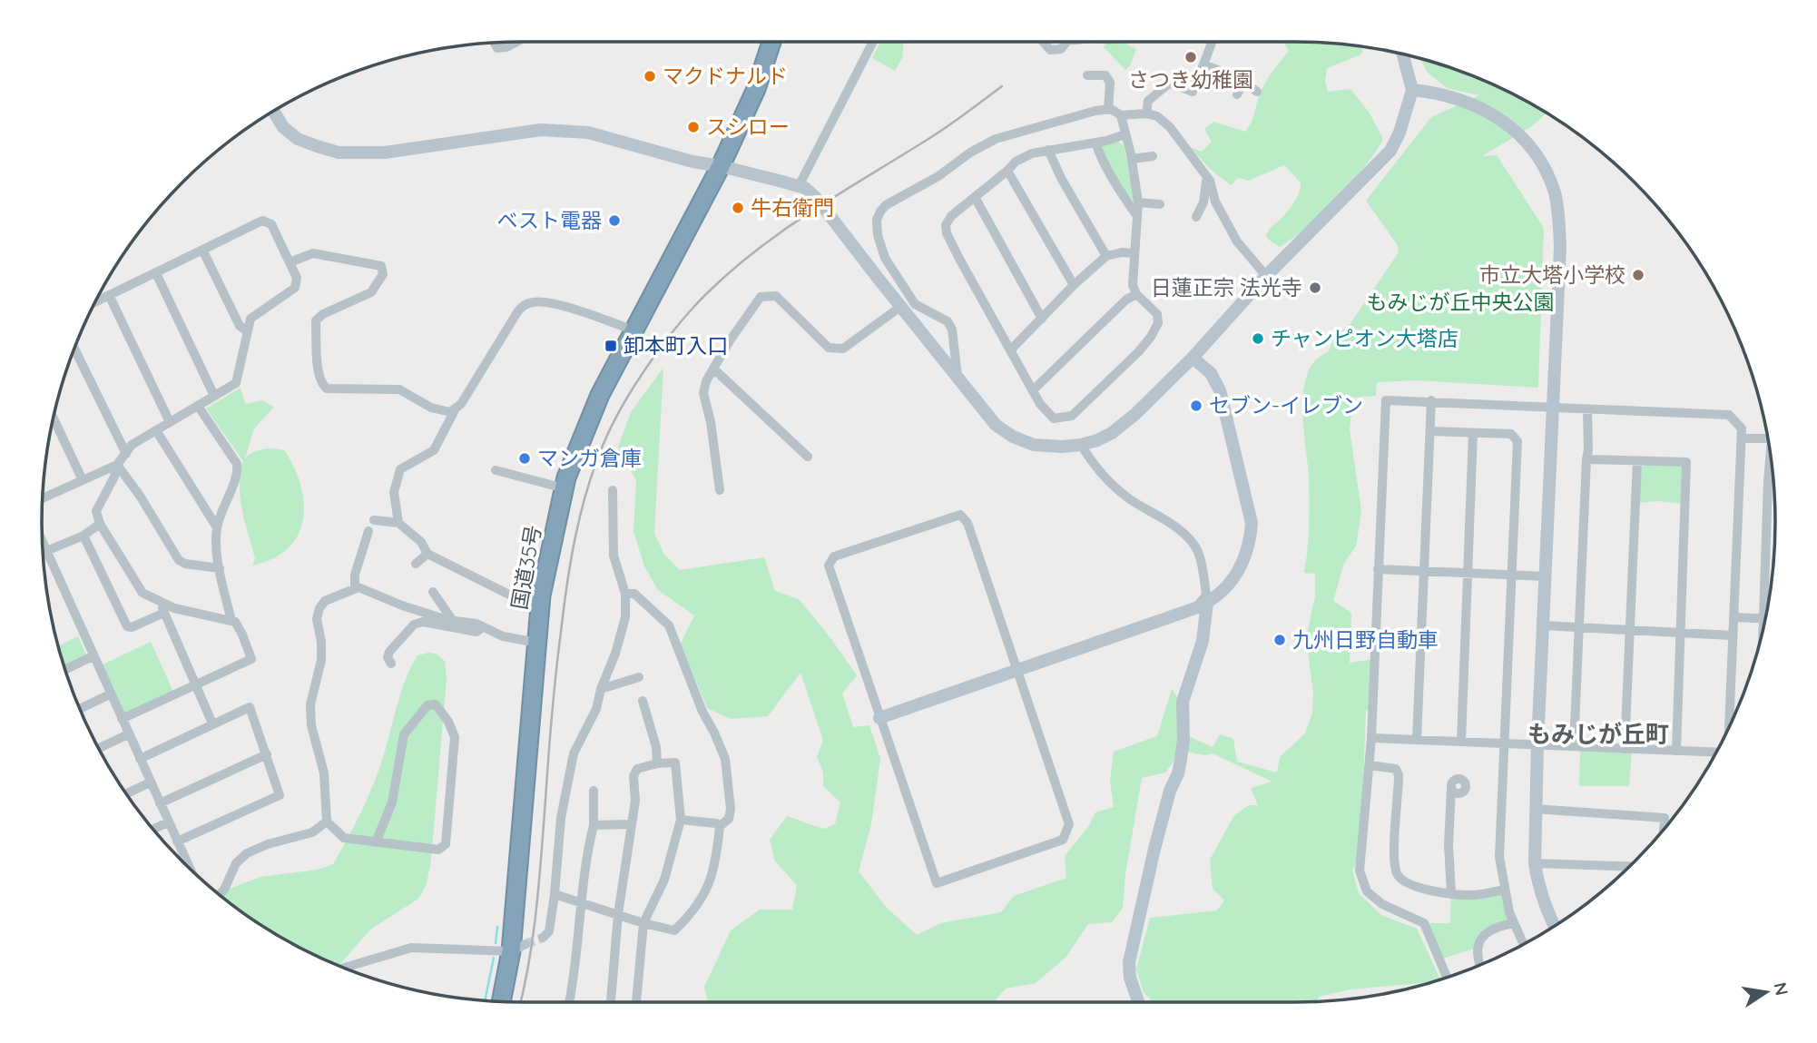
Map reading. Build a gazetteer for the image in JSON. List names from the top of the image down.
{
  "streets": {
    "highway": ["国道35号"]
  },
  "districts": ["もみじが丘町"],
  "parks": ["もみじが丘中央公園"],
  "places": {
    "other": [
      "さつき幼稚園",
      "マクドナルド",
      "スシロー",
      "牛右衛門",
      "ベスト電器",
      "市立大塔小学校",
      "日蓮正宗 法光寺",
      "チャンピオン大塔店",
      "セブン-イレブン",
      "マンガ倉庫",
      "九州日野自動車"
    ],
    "transit": ["卸本町入口"]
  },
  "north": "right"
}
